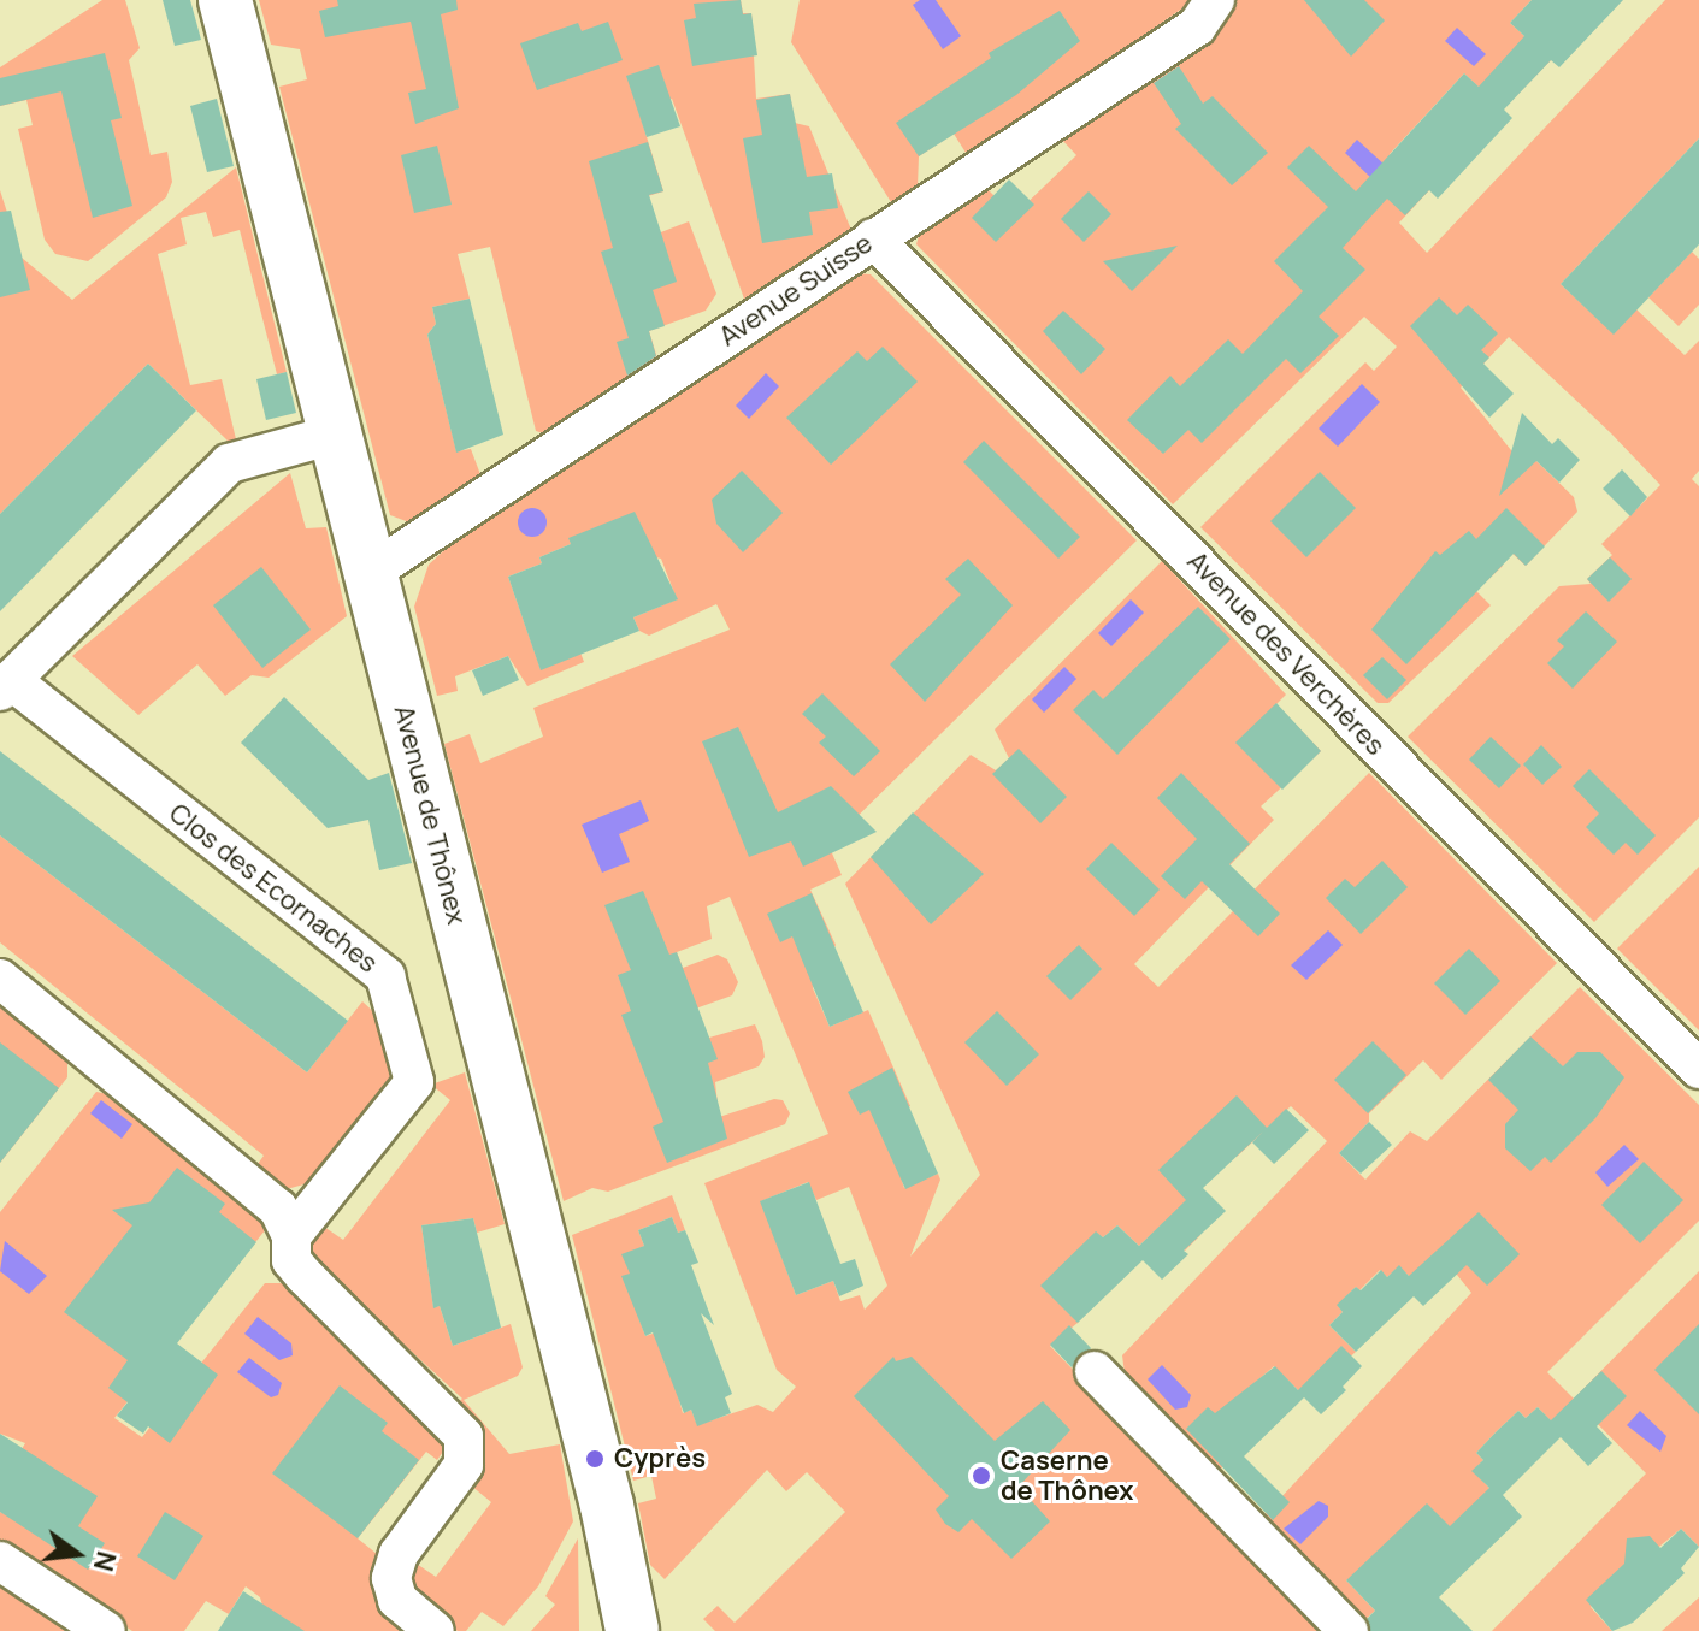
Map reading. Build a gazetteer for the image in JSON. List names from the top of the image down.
{
  "streets": {
    "main road": ["Avenue de Thônex"],
    "street": ["Avenue Suisse", "Avenue des Verchères", "Clos des Ecornaches"]
  },
  "crossings": [
    ["Avenue Suisse", "Avenue des Verchères"],
    ["Avenue Suisse", "Avenue de Thônex"],
    ["Avenue de Thônex", "Clos des Ecornaches"]
  ],
  "places": ["Cyprès", "Caserne de Thônex"],
  "north": "right"
}
